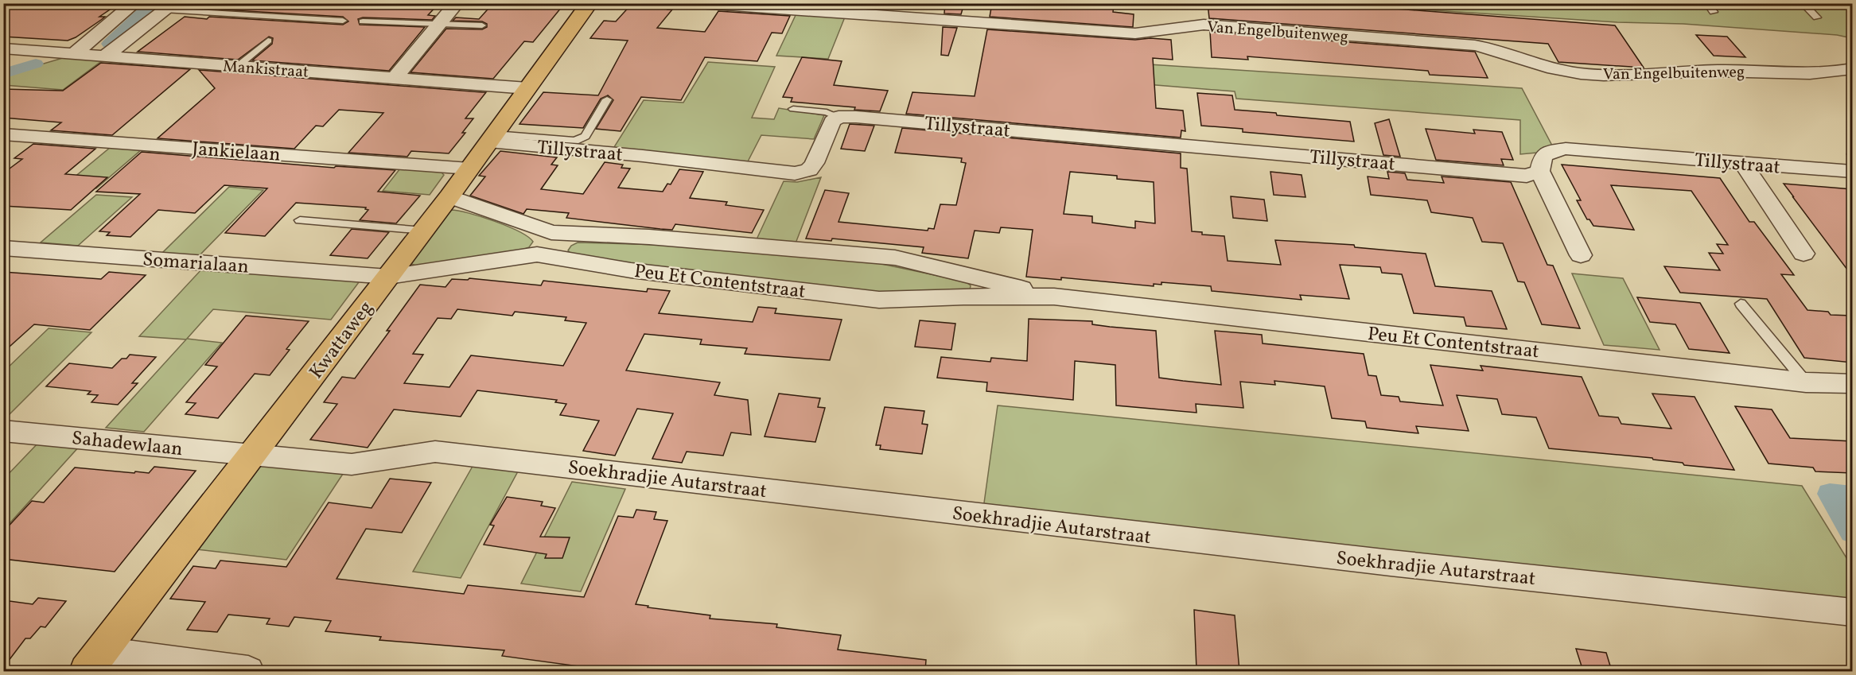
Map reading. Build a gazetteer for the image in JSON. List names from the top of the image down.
{
  "streets": {
    "main road": ["Kwattaweg"],
    "street": [
      "Van Engelbuitenweg",
      "Mankistraat",
      "Tillystraat",
      "Jankielaan",
      "Somarialaan",
      "Peu Et Contentstraat",
      "Sahadewlaan",
      "Soekhradjie Autarstraat"
    ]
  },
  "crossings": [
    ["Mankistraat", "Kwattaweg"],
    ["Tillystraat", "Kwattaweg"],
    ["Jankielaan", "Kwattaweg"],
    ["Somarialaan", "Peu Et Contentstraat"],
    ["Somarialaan", "Kwattaweg"],
    ["Peu Et Contentstraat", "Kwattaweg"],
    ["Kwattaweg", "Sahadewlaan"],
    ["Kwattaweg", "Soekhradjie Autarstraat"],
    ["Sahadewlaan", "Soekhradjie Autarstraat"]
  ]
}
